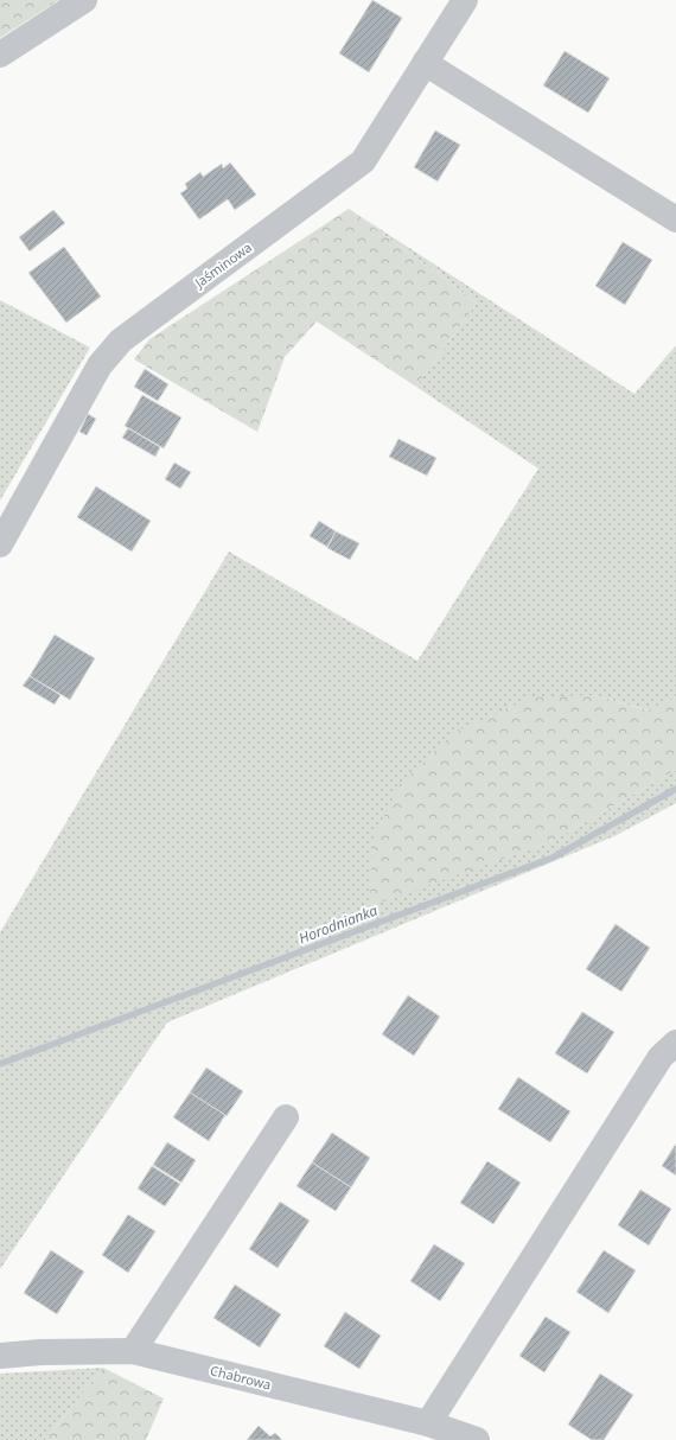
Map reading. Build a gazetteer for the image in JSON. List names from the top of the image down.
{
  "streets": {
    "street": ["Jaśminowa", "Chabrowa"]
  },
  "water": ["Horodnianka"]
}
